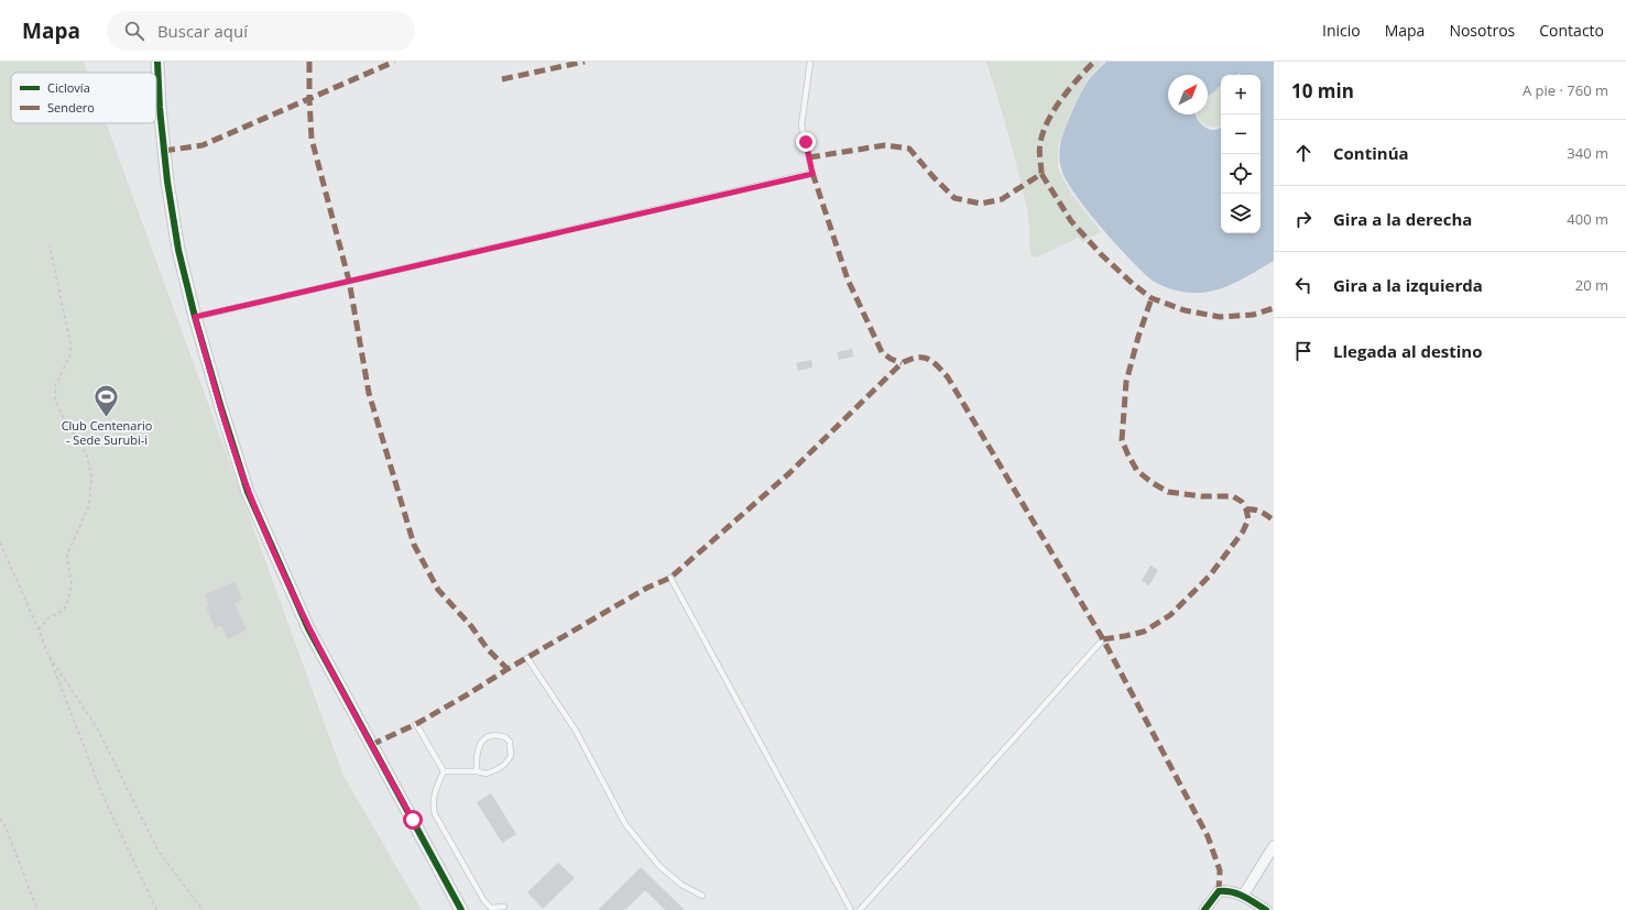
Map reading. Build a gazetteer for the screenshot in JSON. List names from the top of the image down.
{
  "places": {
    "sports": ["Club Centenario - Sede Surubi-i"]
  },
  "legend": ["Ciclovía", "Sendero"],
  "north": "top right",
  "page": {
    "header": "Mapa",
    "search": "Buscar aquí",
    "nav": [
      "Inicio",
      "Mapa",
      "Nosotros",
      "Contacto"
    ],
    "heading": ["10 min", "A pie · 760 m"],
    "map_buttons": ["+", "−"],
    "list": [
      ["Continúa", "340 m"],
      ["Gira a la derecha", "400 m"],
      ["Gira a la izquierda", "20 m"],
      "Llegada al destino"
    ]
  }
}
